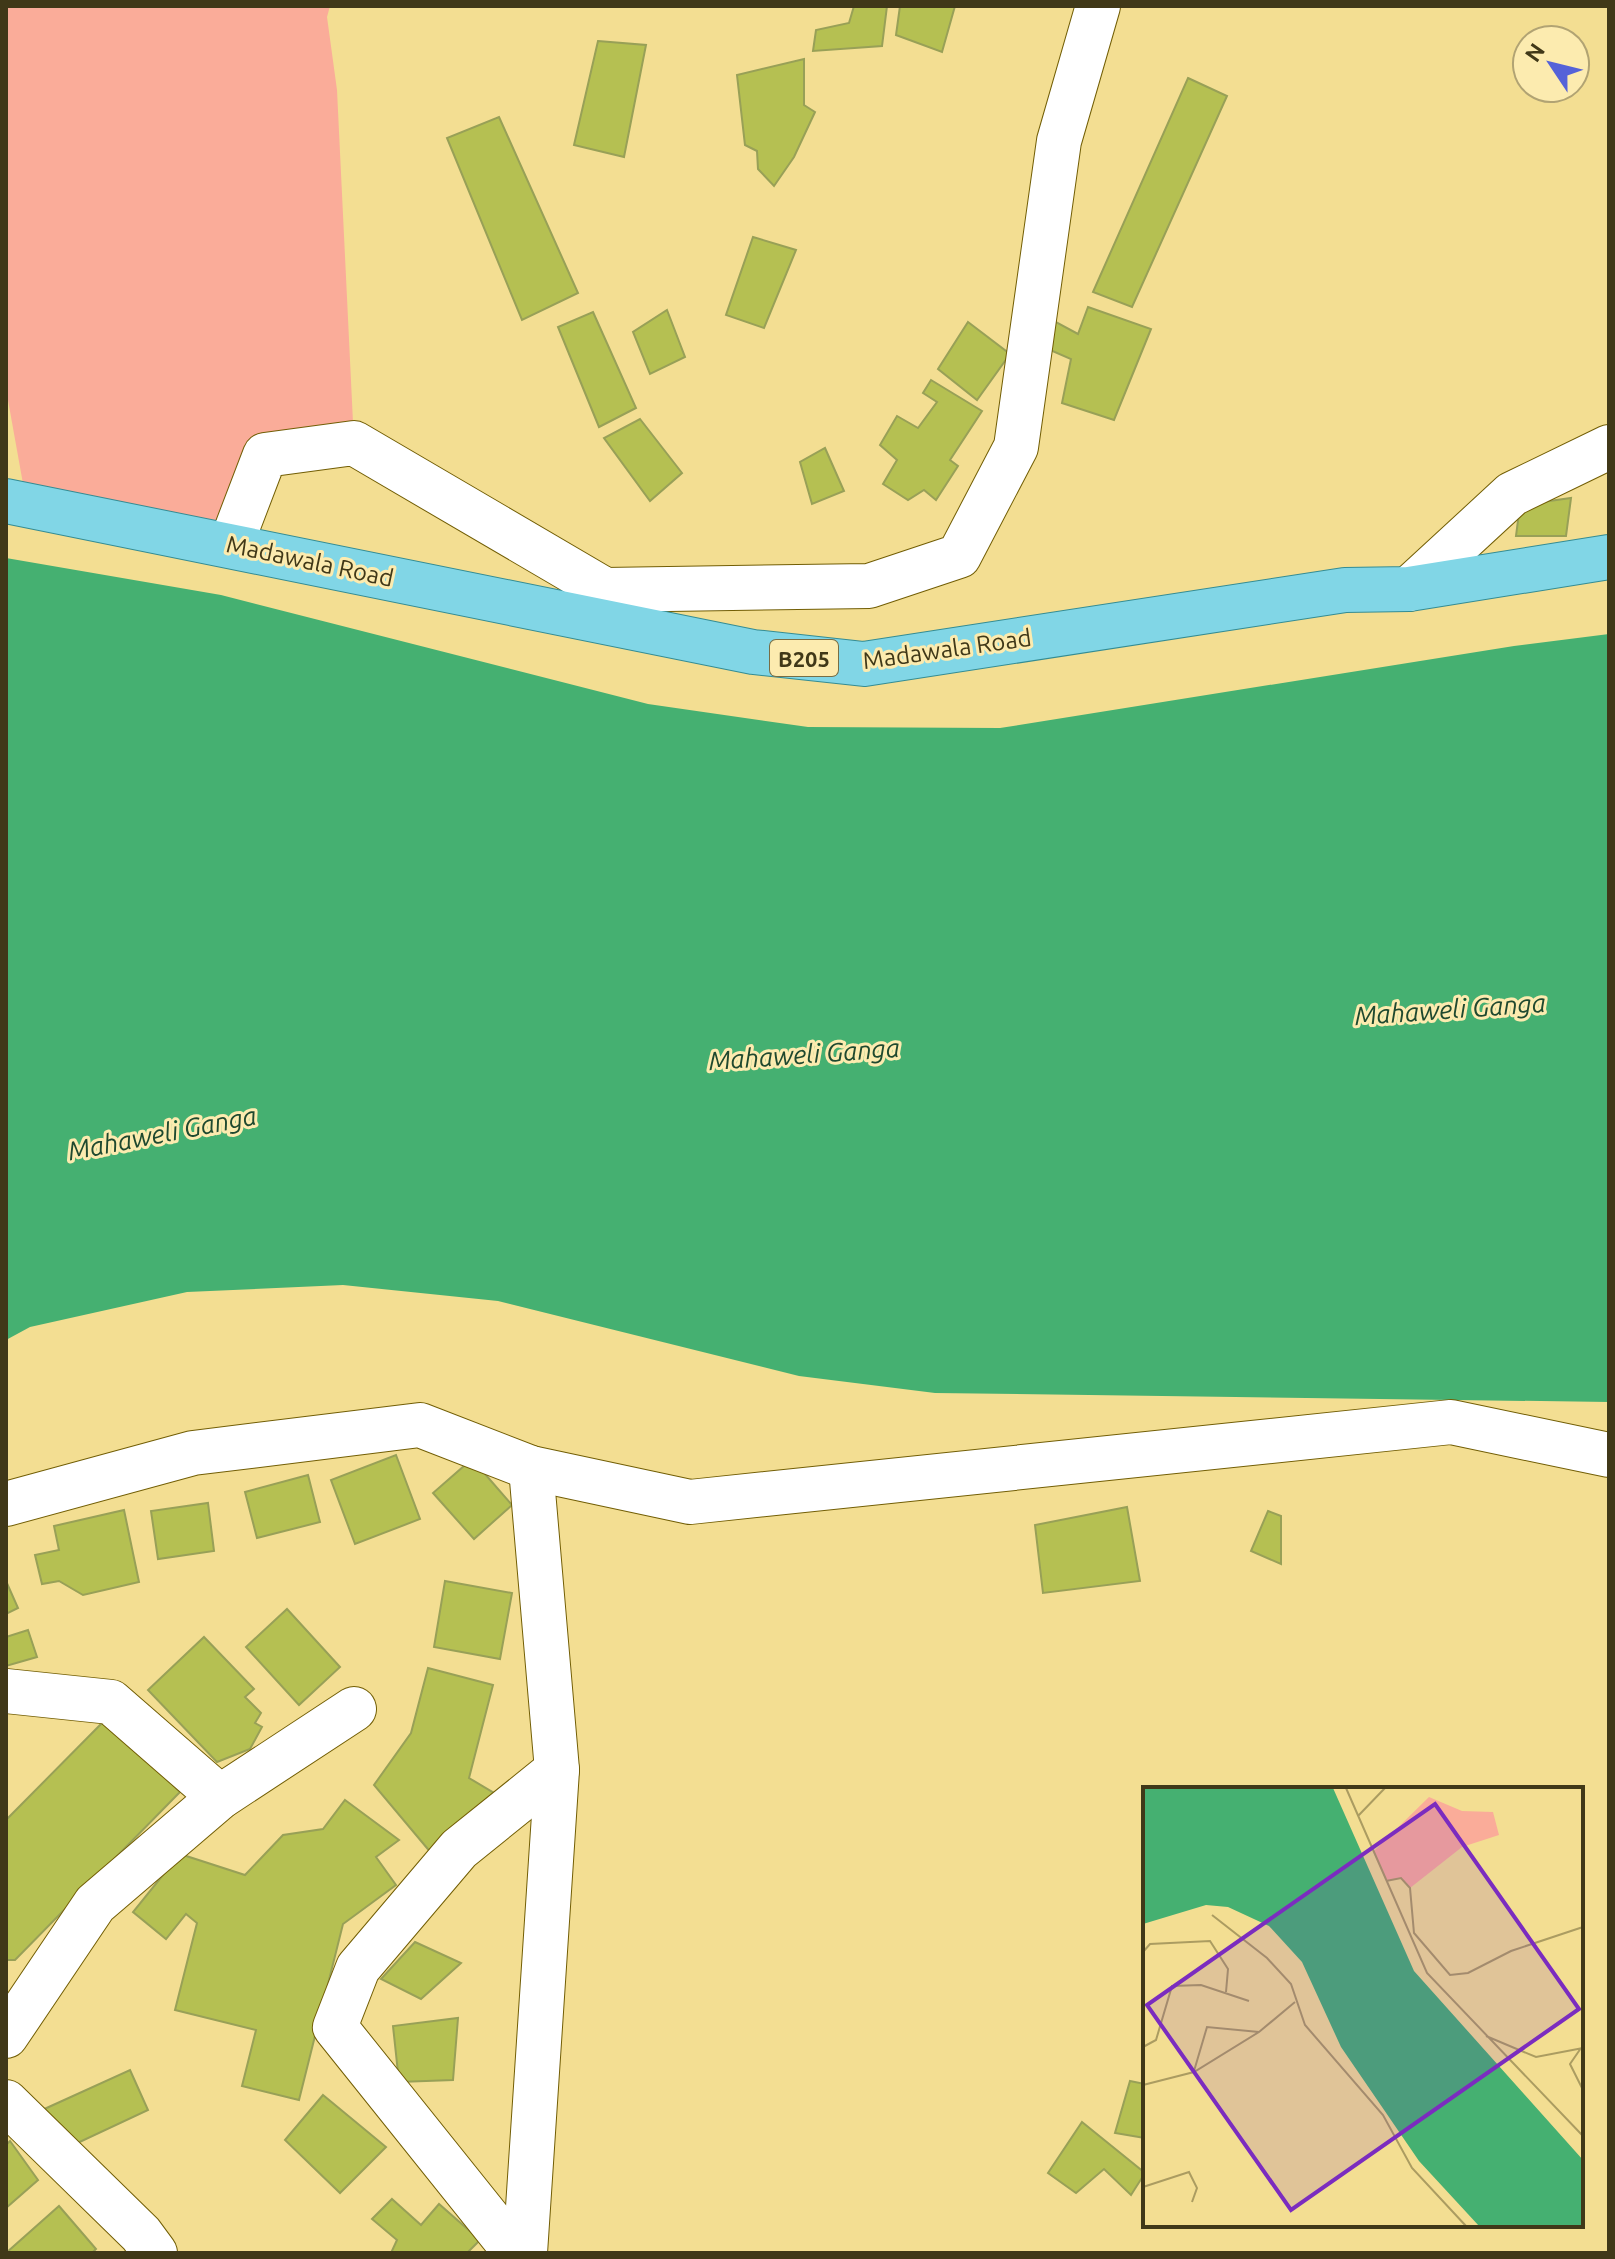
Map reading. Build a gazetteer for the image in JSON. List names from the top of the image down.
{
  "streets": {
    "main road": ["Madawala Road", "B205"]
  },
  "water": ["Mahaweli Ganga"],
  "north": "top left"
}
